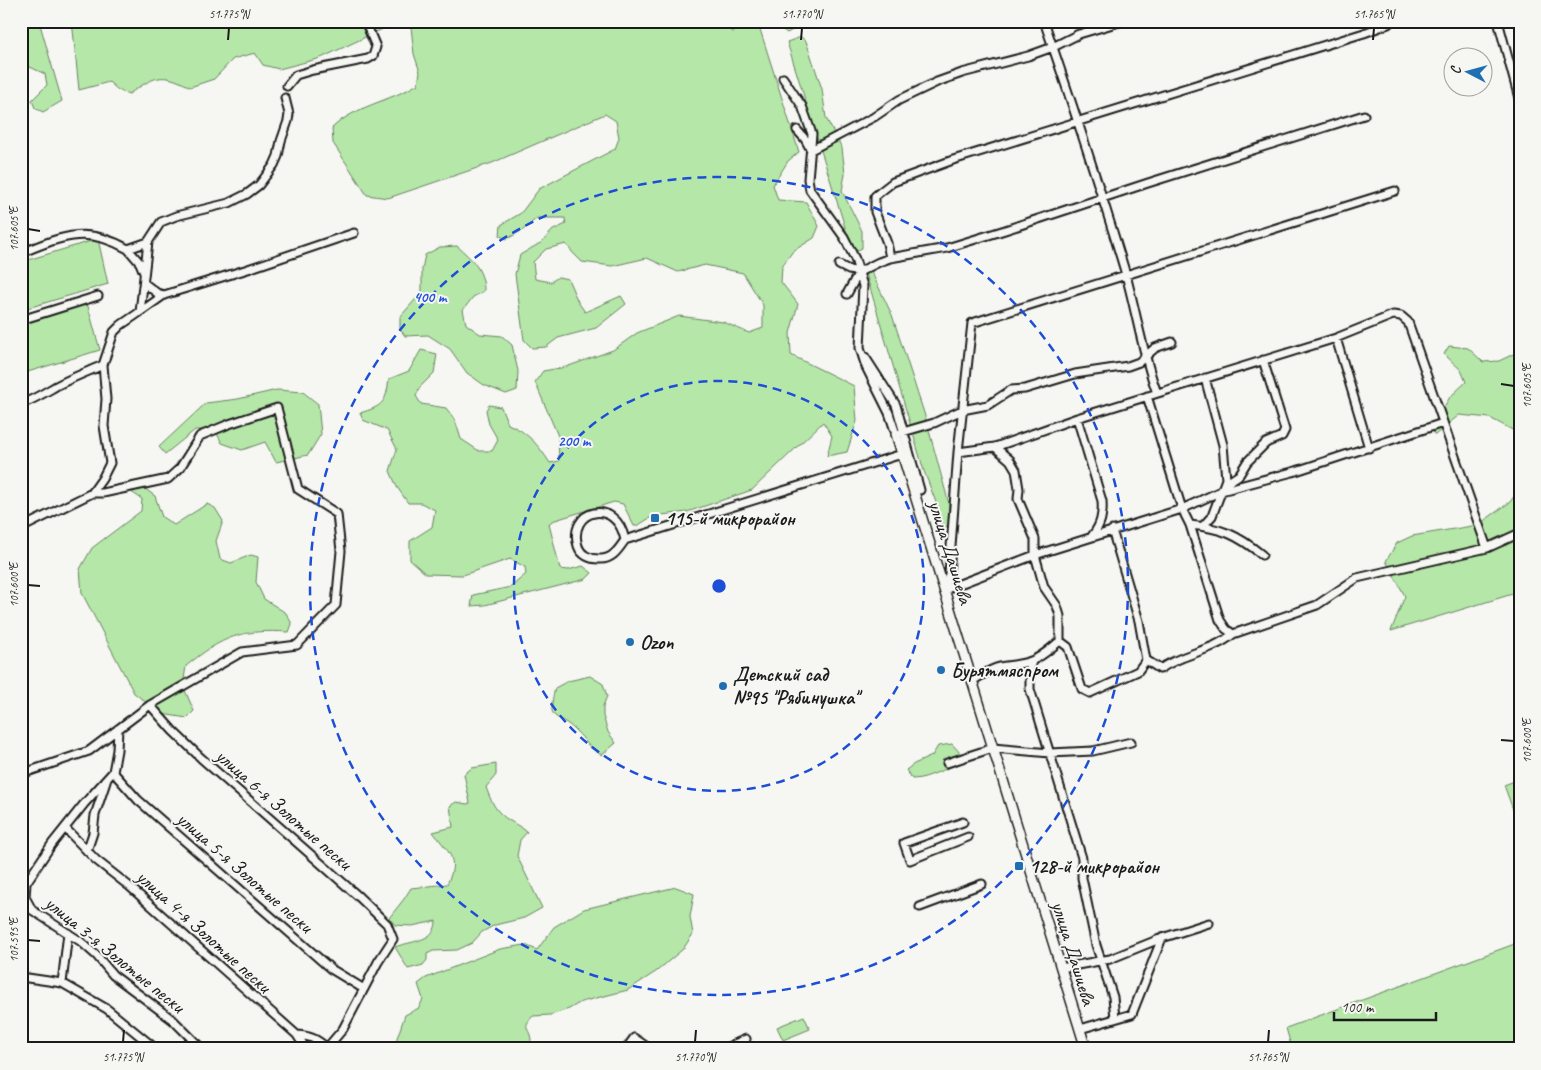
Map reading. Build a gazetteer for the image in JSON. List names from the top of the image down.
{
  "streets": {
    "street": [
      "улица Дашиева",
      "улица 6-я Золотые пески",
      "улица 5-я Золотые пески",
      "улица 4-я Золотые пески",
      "улица 3-я Золотые пески"
    ]
  },
  "crossings": [
    ["улица 6-я Золотые пески", "улица 5-я Золотые пески"],
    ["улица 5-я Золотые пески", "улица 3-я Золотые пески"],
    ["улица 4-я Золотые пески", "улица 3-я Золотые пески"]
  ],
  "places": {
    "transit": ["115-й микрорайон", "128-й микрорайон"],
    "other": ["Ozon", "Бурятмяспром", "Детский сад №95 \"Рябинушка\""]
  },
  "scale_bar": "100 m",
  "north": "left",
  "coordinates": [
    "51.775°N",
    "51.770°N",
    "51.765°N",
    "107.605°E",
    "107.600°E",
    "107.595°E"
  ],
  "rings": ["400 m", "200 m"]
}
